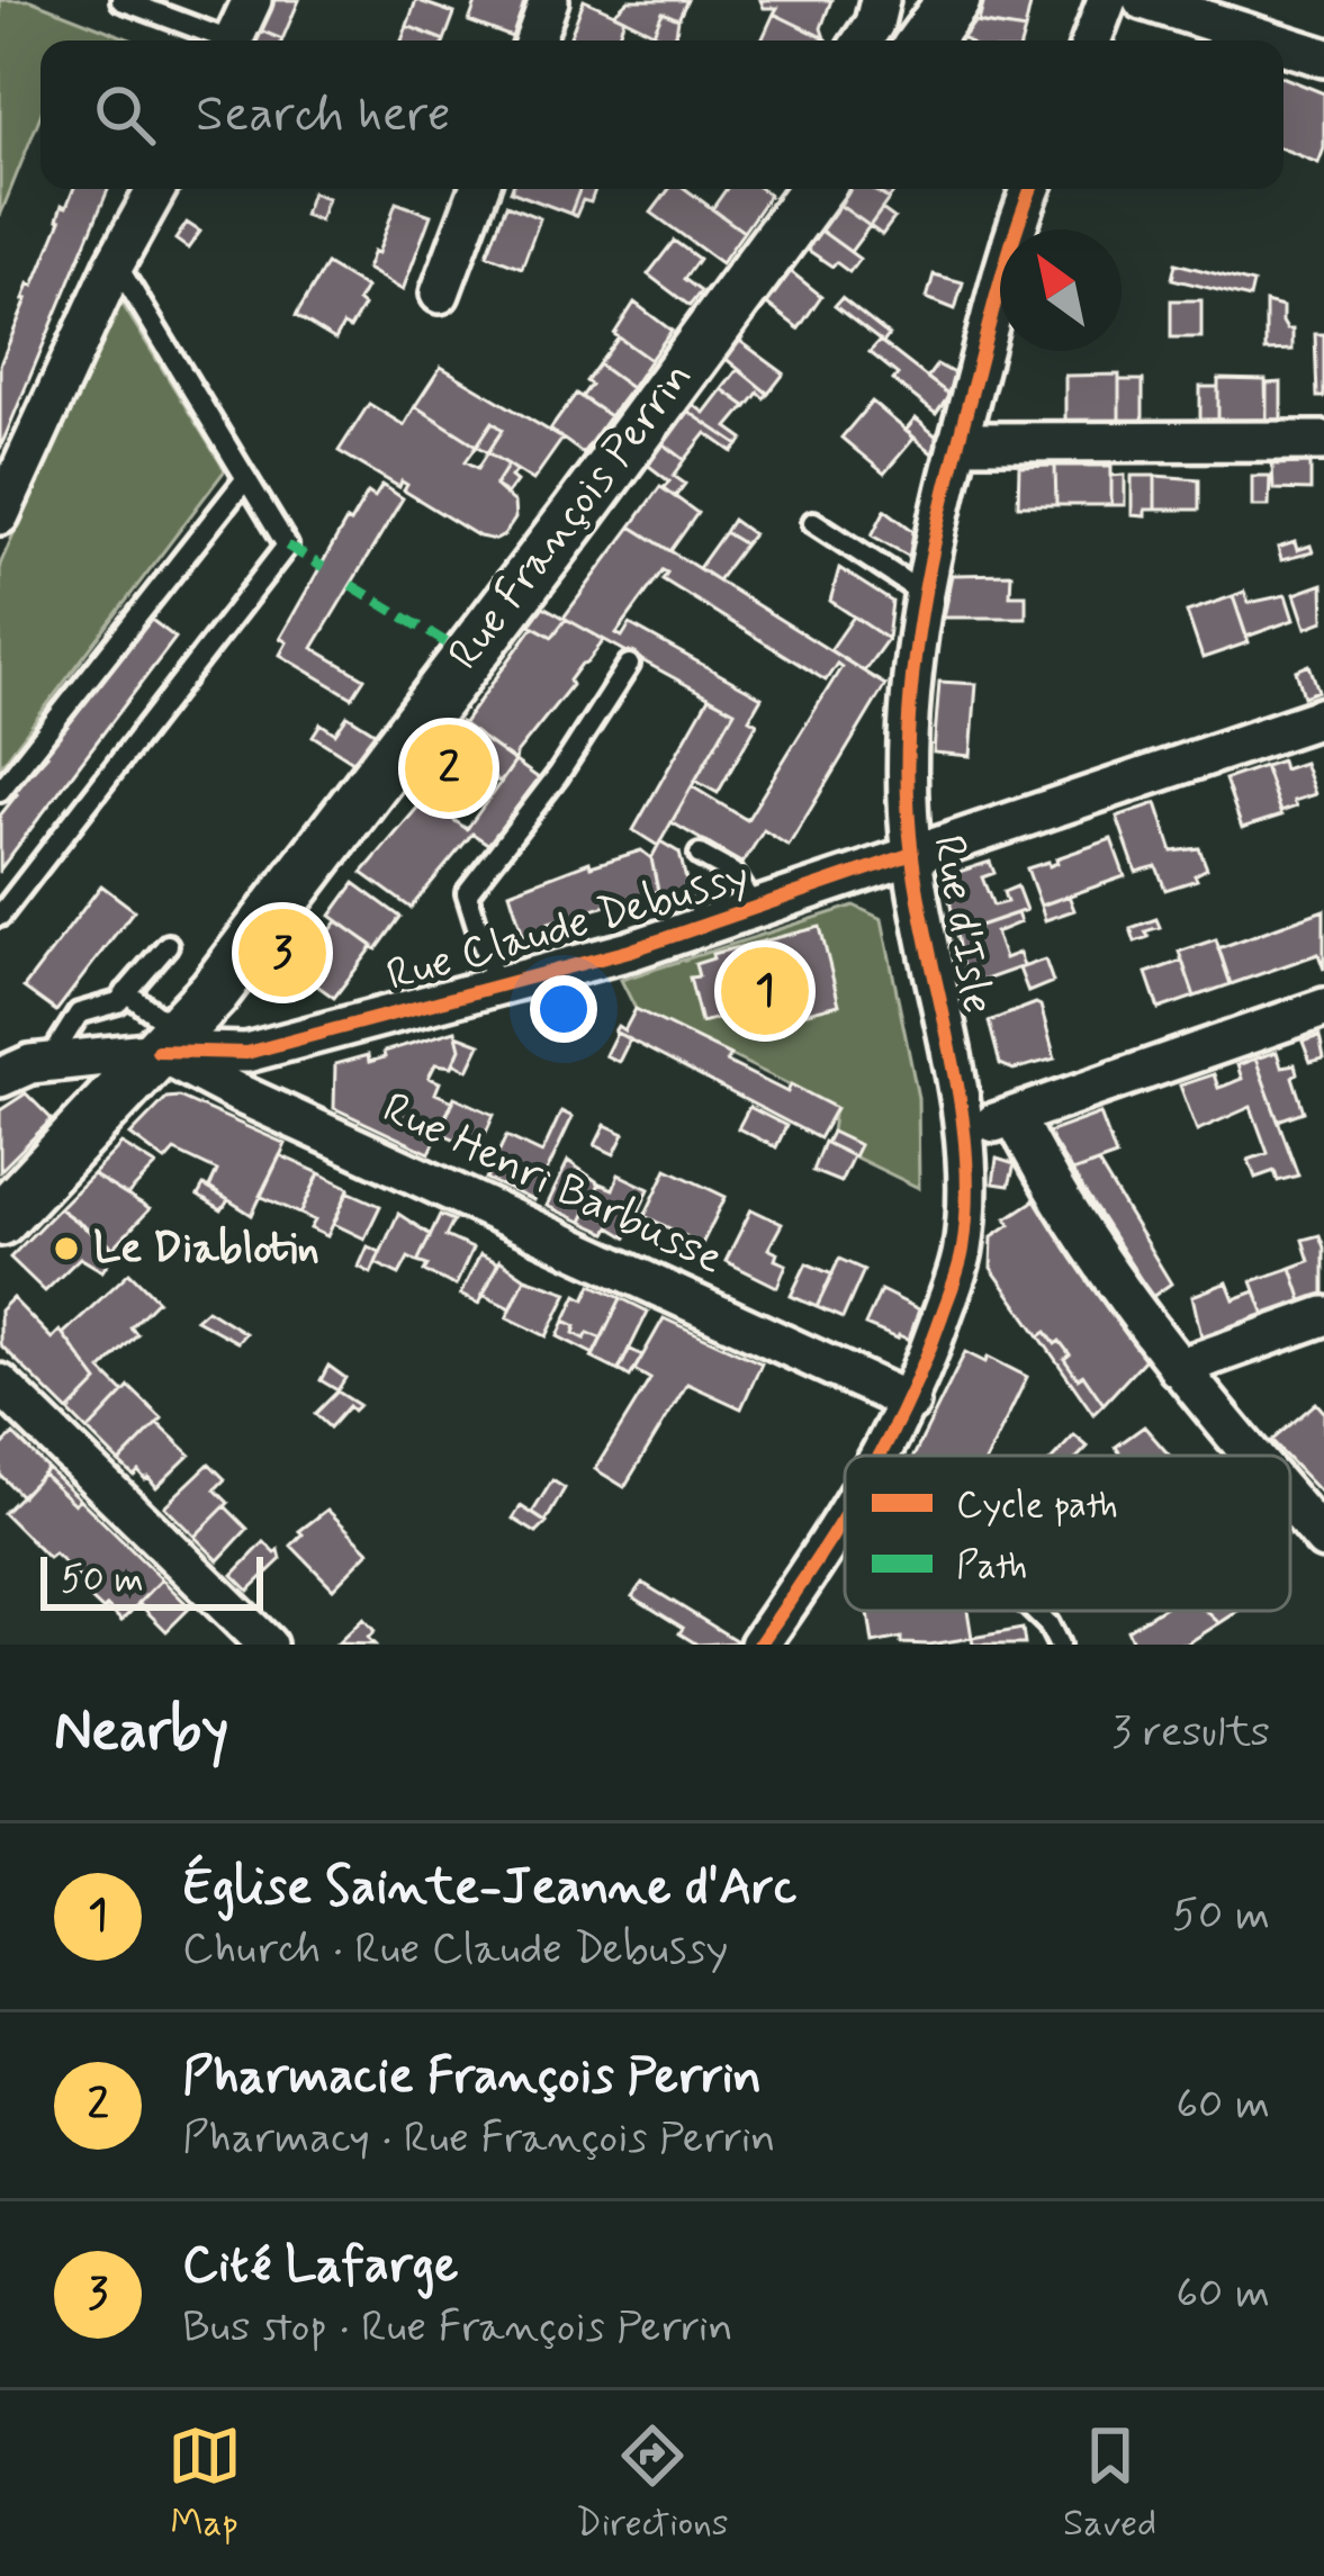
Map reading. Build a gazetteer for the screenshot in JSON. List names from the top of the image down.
{
  "streets": {
    "main road": ["Rue François Perrin"],
    "street": ["Rue d'Isle", "Rue Claude Debussy", "Rue Henri Barbusse"]
  },
  "crossings": [
    ["Rue François Perrin", "Rue Claude Debussy"],
    ["Rue François Perrin", "Rue Henri Barbusse"],
    ["Rue d'Isle", "Rue Claude Debussy"],
    ["Rue d'Isle", "Rue Henri Barbusse"],
    ["Rue Claude Debussy", "Rue Henri Barbusse"]
  ],
  "places": ["Le Diablotin"],
  "legend": ["Cycle path", "Path"],
  "scale_bar": "50 m",
  "north": "top left",
  "page": {
    "search": "Search here",
    "pins": ["2", "3", "1"],
    "scale": "50 m",
    "heading": ["Nearby", "3 results"],
    "list": [
      {
        "mark": "1",
        "name": "Église Sainte-Jeanne d'Arc",
        "note": "Church · Rue Claude Debussy",
        "value": "50 m"
      },
      {
        "mark": "2",
        "name": "Pharmacie François Perrin",
        "note": "Pharmacy · Rue François Perrin",
        "value": "60 m"
      },
      {
        "mark": "3",
        "name": "Cité Lafarge",
        "note": "Bus stop · Rue François Perrin",
        "value": "60 m"
      }
    ],
    "nav": ["Map", "Directions", "Saved"]
  }
}
